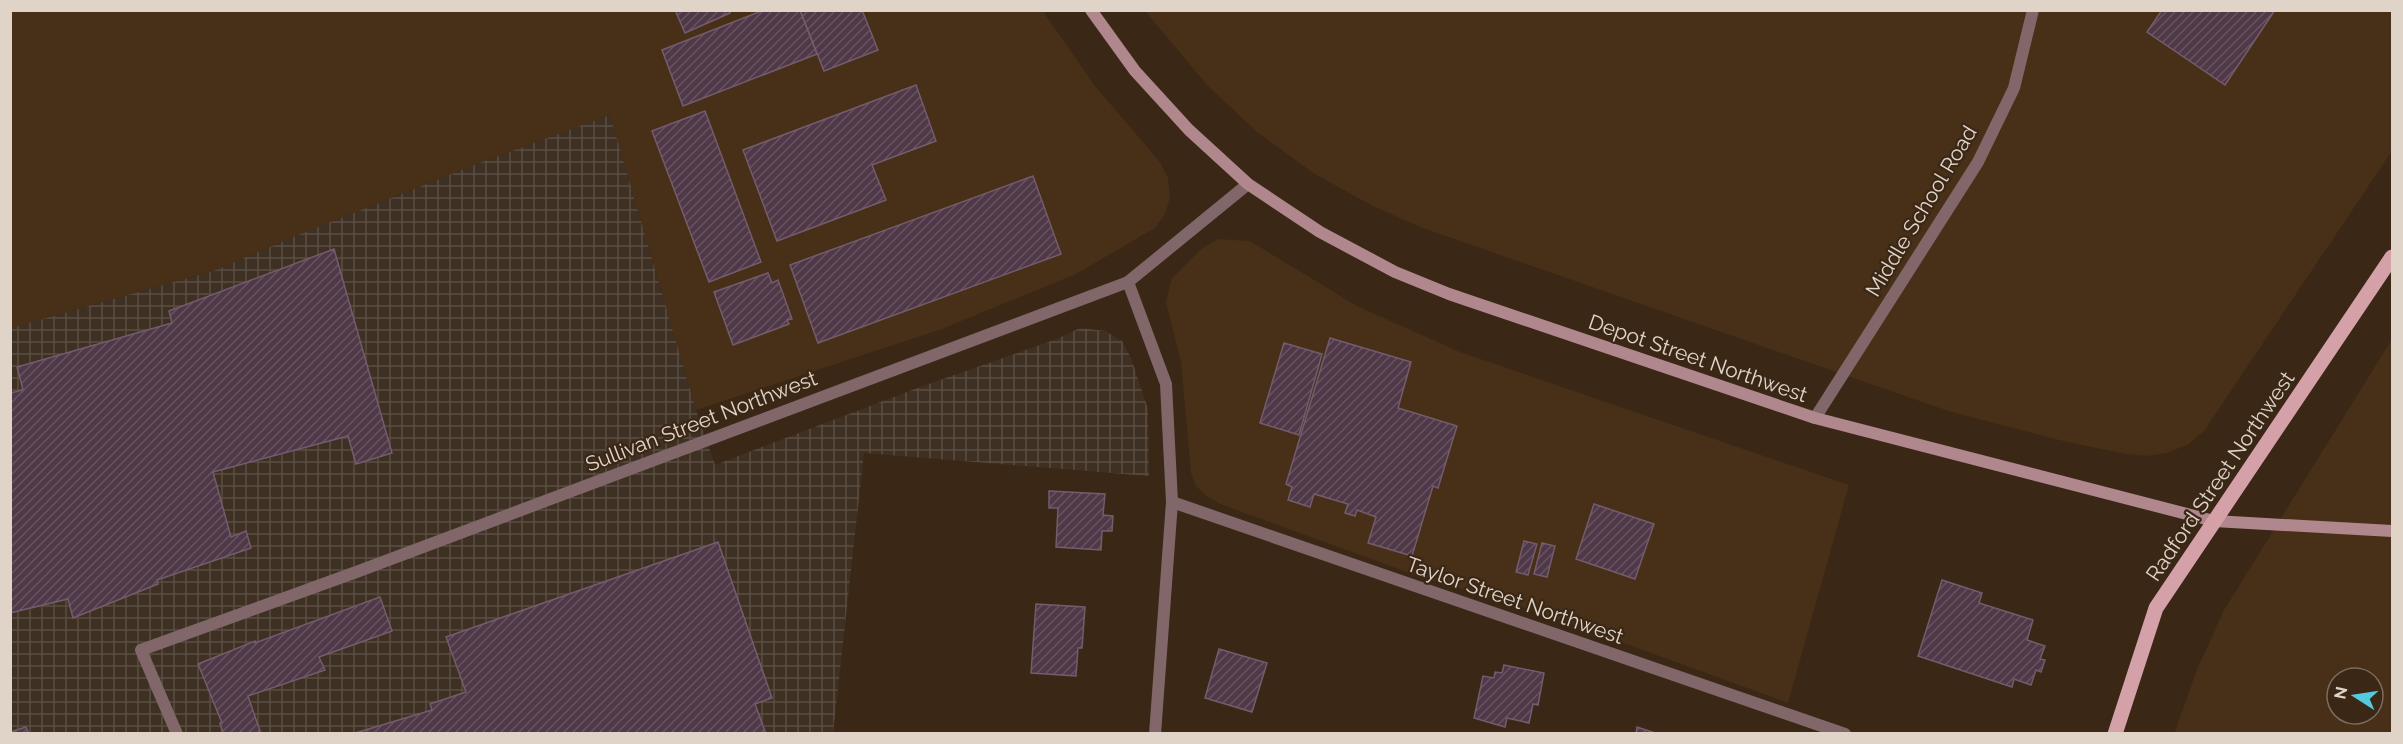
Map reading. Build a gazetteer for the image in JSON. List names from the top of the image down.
{
  "streets": {
    "main road": ["Depot Street Northwest", "Radford Street Northwest"],
    "street": ["Middle School Road", "Sullivan Street Northwest", "Taylor Street Northwest"]
  },
  "crossings": [
    ["Middle School Road", "Depot Street Northwest"],
    ["Depot Street Northwest", "Sullivan Street Northwest"],
    ["Depot Street Northwest", "Radford Street Northwest"]
  ],
  "north": "left"
}
